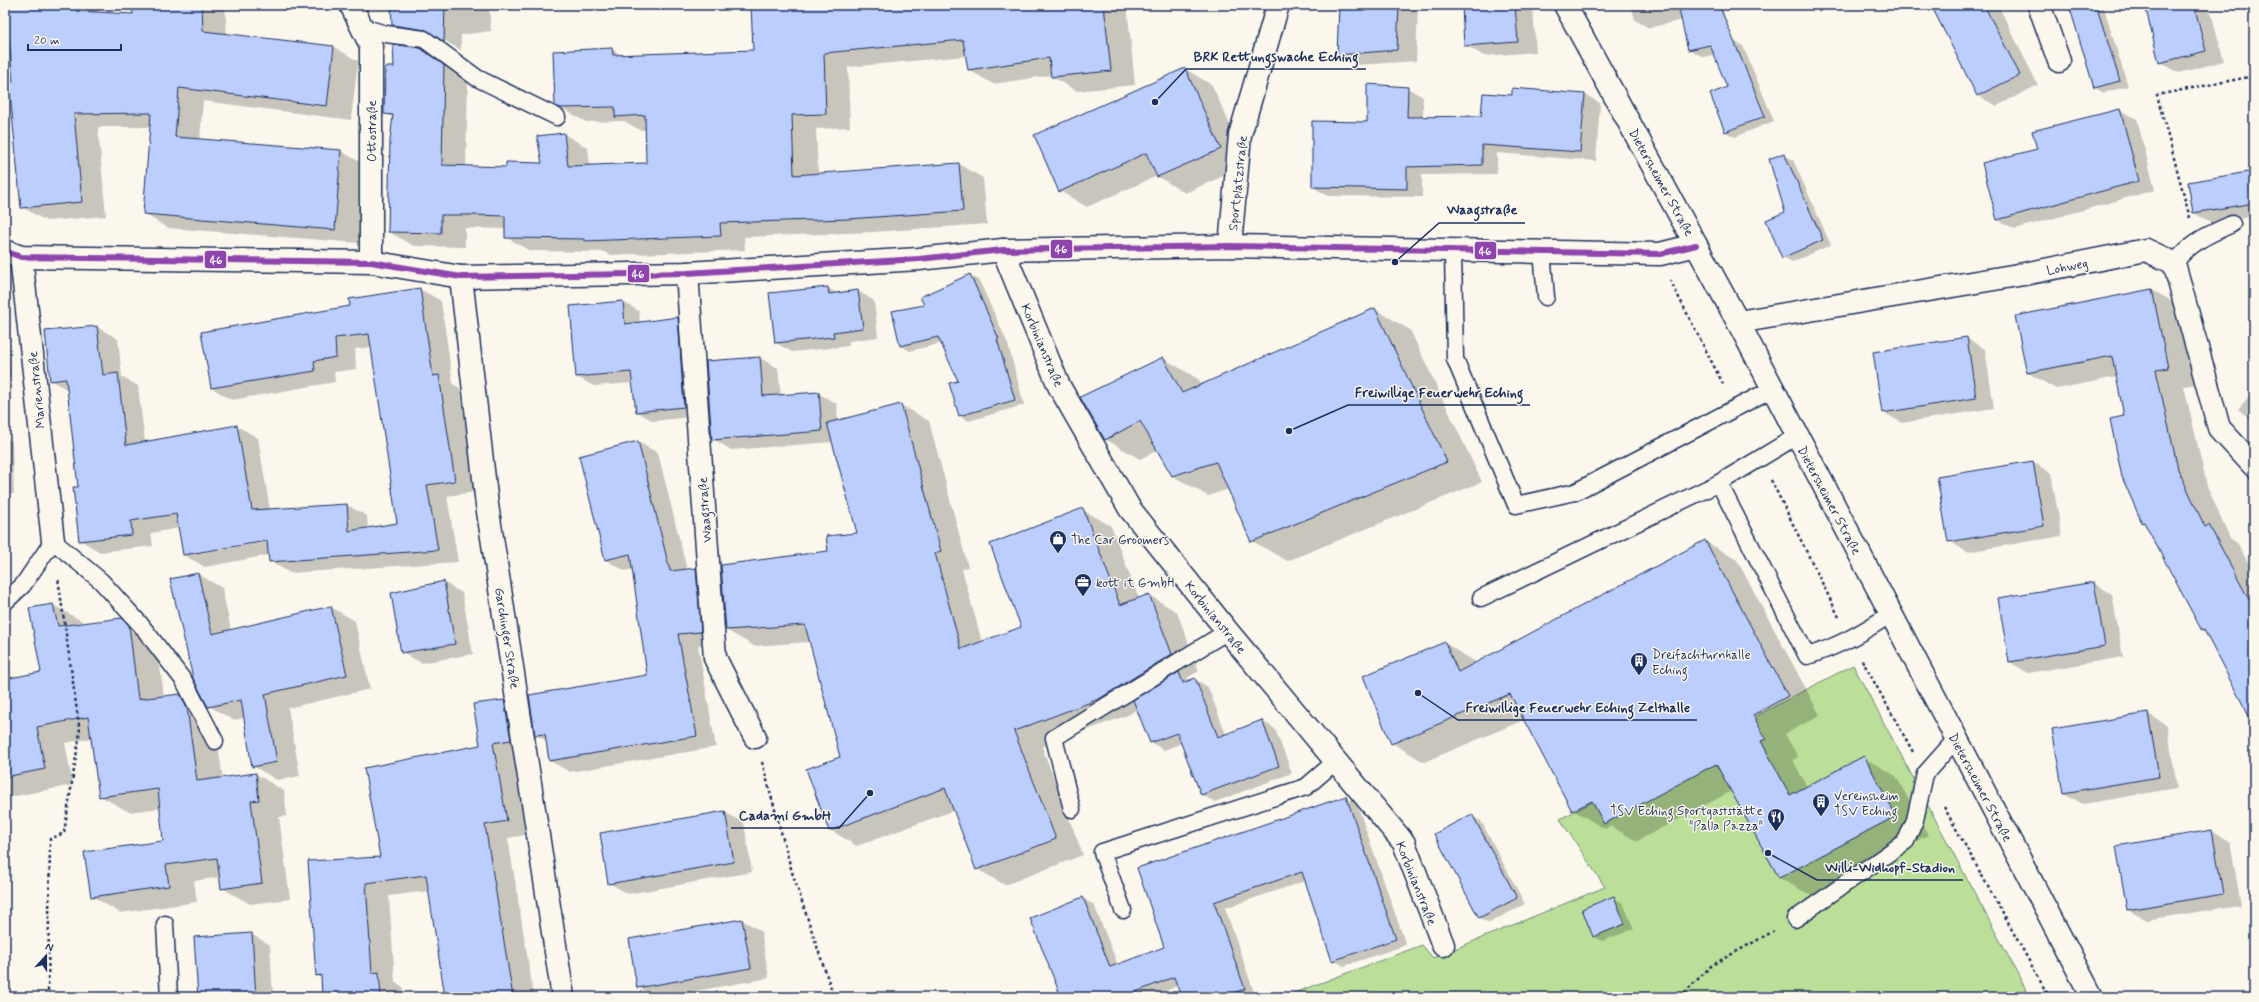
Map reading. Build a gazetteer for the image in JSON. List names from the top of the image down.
{
  "streets": {
    "street": [
      "Ottostraße",
      "Dietersheimer Straße",
      "Sportplatzstraße",
      "Lohweg",
      "Korbinianstraße",
      "Marienstraße",
      "Waagstraße",
      "Garchinger Straße"
    ]
  },
  "crossings": [
    ["Dietersheimer Straße", "Lohweg"]
  ],
  "places": {
    "other": [
      "BRK Rettungswache Eching",
      "Waagstraße",
      "Freiwillige Feuerwehr Eching",
      "Freiwillige Feuerwehr Eching Zelthalle",
      "Cadami GmbH",
      "Willi-Widhopf-Stadion"
    ],
    "shop": ["The Car Groomers"],
    "office": ["kott it GmbH"],
    "building": ["Dreifachturnhalle Eching", "Vereinsheim TSV Eching"],
    "restaurant": ["TSV Eching Sportgaststätte \"Palla Pazza\""]
  },
  "lines": ["transit line 46"],
  "scale_bar": "20 m",
  "north": "top"
}
